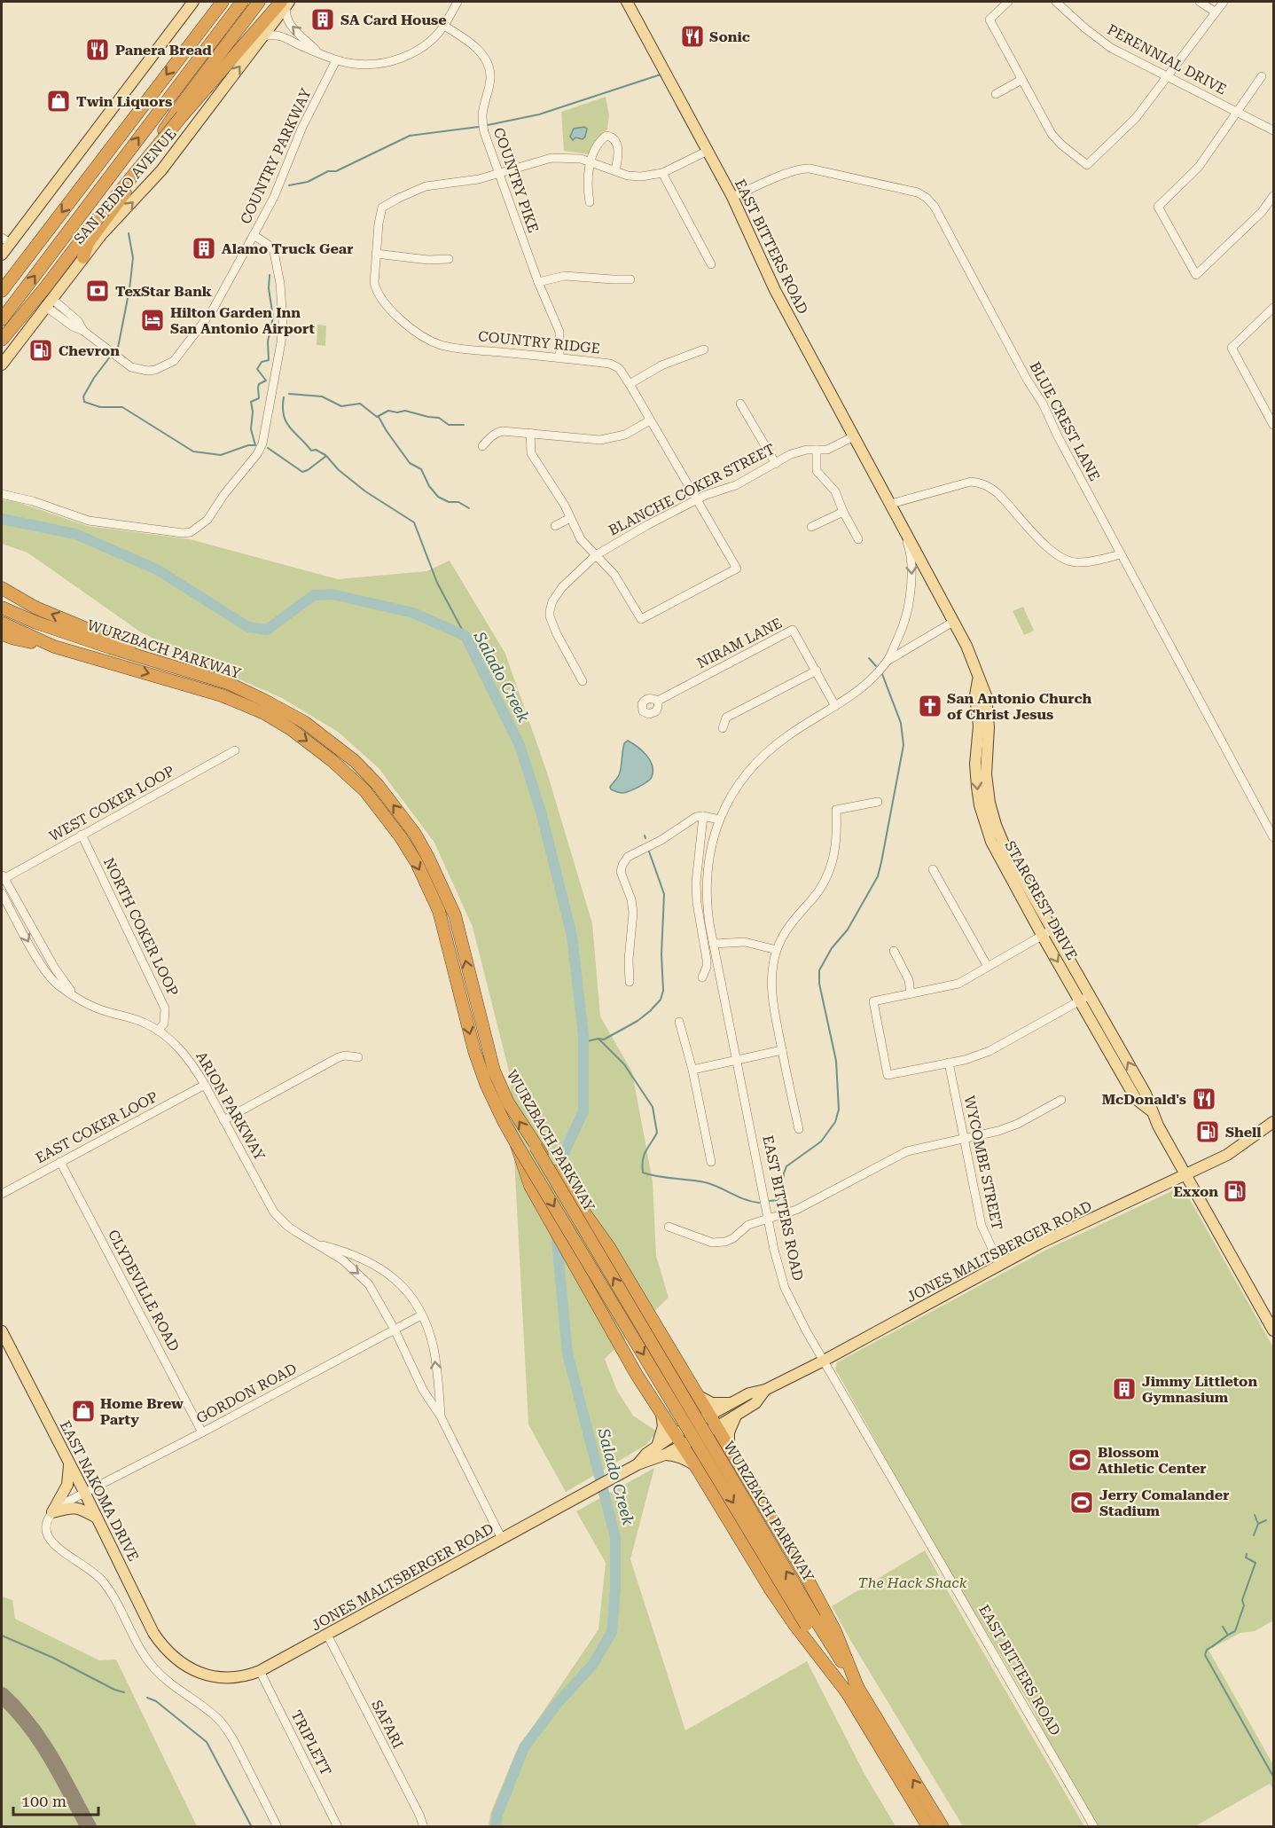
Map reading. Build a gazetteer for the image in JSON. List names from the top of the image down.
{
  "streets": {
    "highway": ["WURZBACH PARKWAY"],
    "main road": [
      "SAN PEDRO AVENUE",
      "EAST BITTERS ROAD",
      "STARCREST DRIVE",
      "JONES MALTSBERGER ROAD",
      "EAST NAKOMA DRIVE"
    ],
    "street": [
      "PERENNIAL DRIVE",
      "COUNTRY PARKWAY",
      "COUNTRY PIKE",
      "COUNTRY RIDGE",
      "BLUE CREST LANE",
      "BLANCHE COKER STREET",
      "NIRAM LANE",
      "WEST COKER LOOP",
      "NORTH COKER LOOP",
      "ARION PARKWAY",
      "EAST COKER LOOP",
      "WYCOMBE STREET",
      "CLYDEVILLE ROAD",
      "GORDON ROAD",
      "SAFARI",
      "TRIPLETT"
    ]
  },
  "crossings": [
    ["COUNTRY PARKWAY", "SAN PEDRO AVENUE"],
    ["COUNTRY PIKE", "COUNTRY RIDGE"],
    ["EAST BITTERS ROAD", "BLUE CREST LANE"],
    ["EAST BITTERS ROAD", "BLANCHE COKER STREET"],
    ["EAST BITTERS ROAD", "STARCREST DRIVE"],
    ["EAST BITTERS ROAD", "JONES MALTSBERGER ROAD"],
    ["COUNTRY RIDGE", "BLANCHE COKER STREET"],
    ["WEST COKER LOOP", "NORTH COKER LOOP"],
    ["WEST COKER LOOP", "ARION PARKWAY"],
    ["STARCREST DRIVE", "JONES MALTSBERGER ROAD"],
    ["NORTH COKER LOOP", "ARION PARKWAY"],
    ["ARION PARKWAY", "EAST COKER LOOP"],
    ["ARION PARKWAY", "JONES MALTSBERGER ROAD"],
    ["ARION PARKWAY", "GORDON ROAD"],
    ["EAST COKER LOOP", "CLYDEVILLE ROAD"],
    ["WYCOMBE STREET", "JONES MALTSBERGER ROAD"],
    ["JONES MALTSBERGER ROAD", "EAST NAKOMA DRIVE"],
    ["JONES MALTSBERGER ROAD", "SAFARI"],
    ["JONES MALTSBERGER ROAD", "TRIPLETT"],
    ["CLYDEVILLE ROAD", "GORDON ROAD"],
    ["GORDON ROAD", "EAST NAKOMA DRIVE"]
  ],
  "water": ["Salado Creek"],
  "parks": ["The Hack Shack"],
  "places": {
    "building": ["SA Card House", "Alamo Truck Gear", "Jimmy Littleton Gymnasium"],
    "restaurant": ["Sonic", "Panera Bread", "McDonald's"],
    "shop": ["Twin Liquors", "Home Brew Party"],
    "bank": ["TexStar Bank"],
    "hotel": ["Hilton Garden Inn San Antonio Airport"],
    "fuel station": ["Chevron", "Shell", "Exxon"],
    "church": ["San Antonio Church of Christ Jesus"],
    "sports": ["Blossom Athletic Center", "Jerry Comalander Stadium"]
  },
  "scale_bar": "100 m"
}
